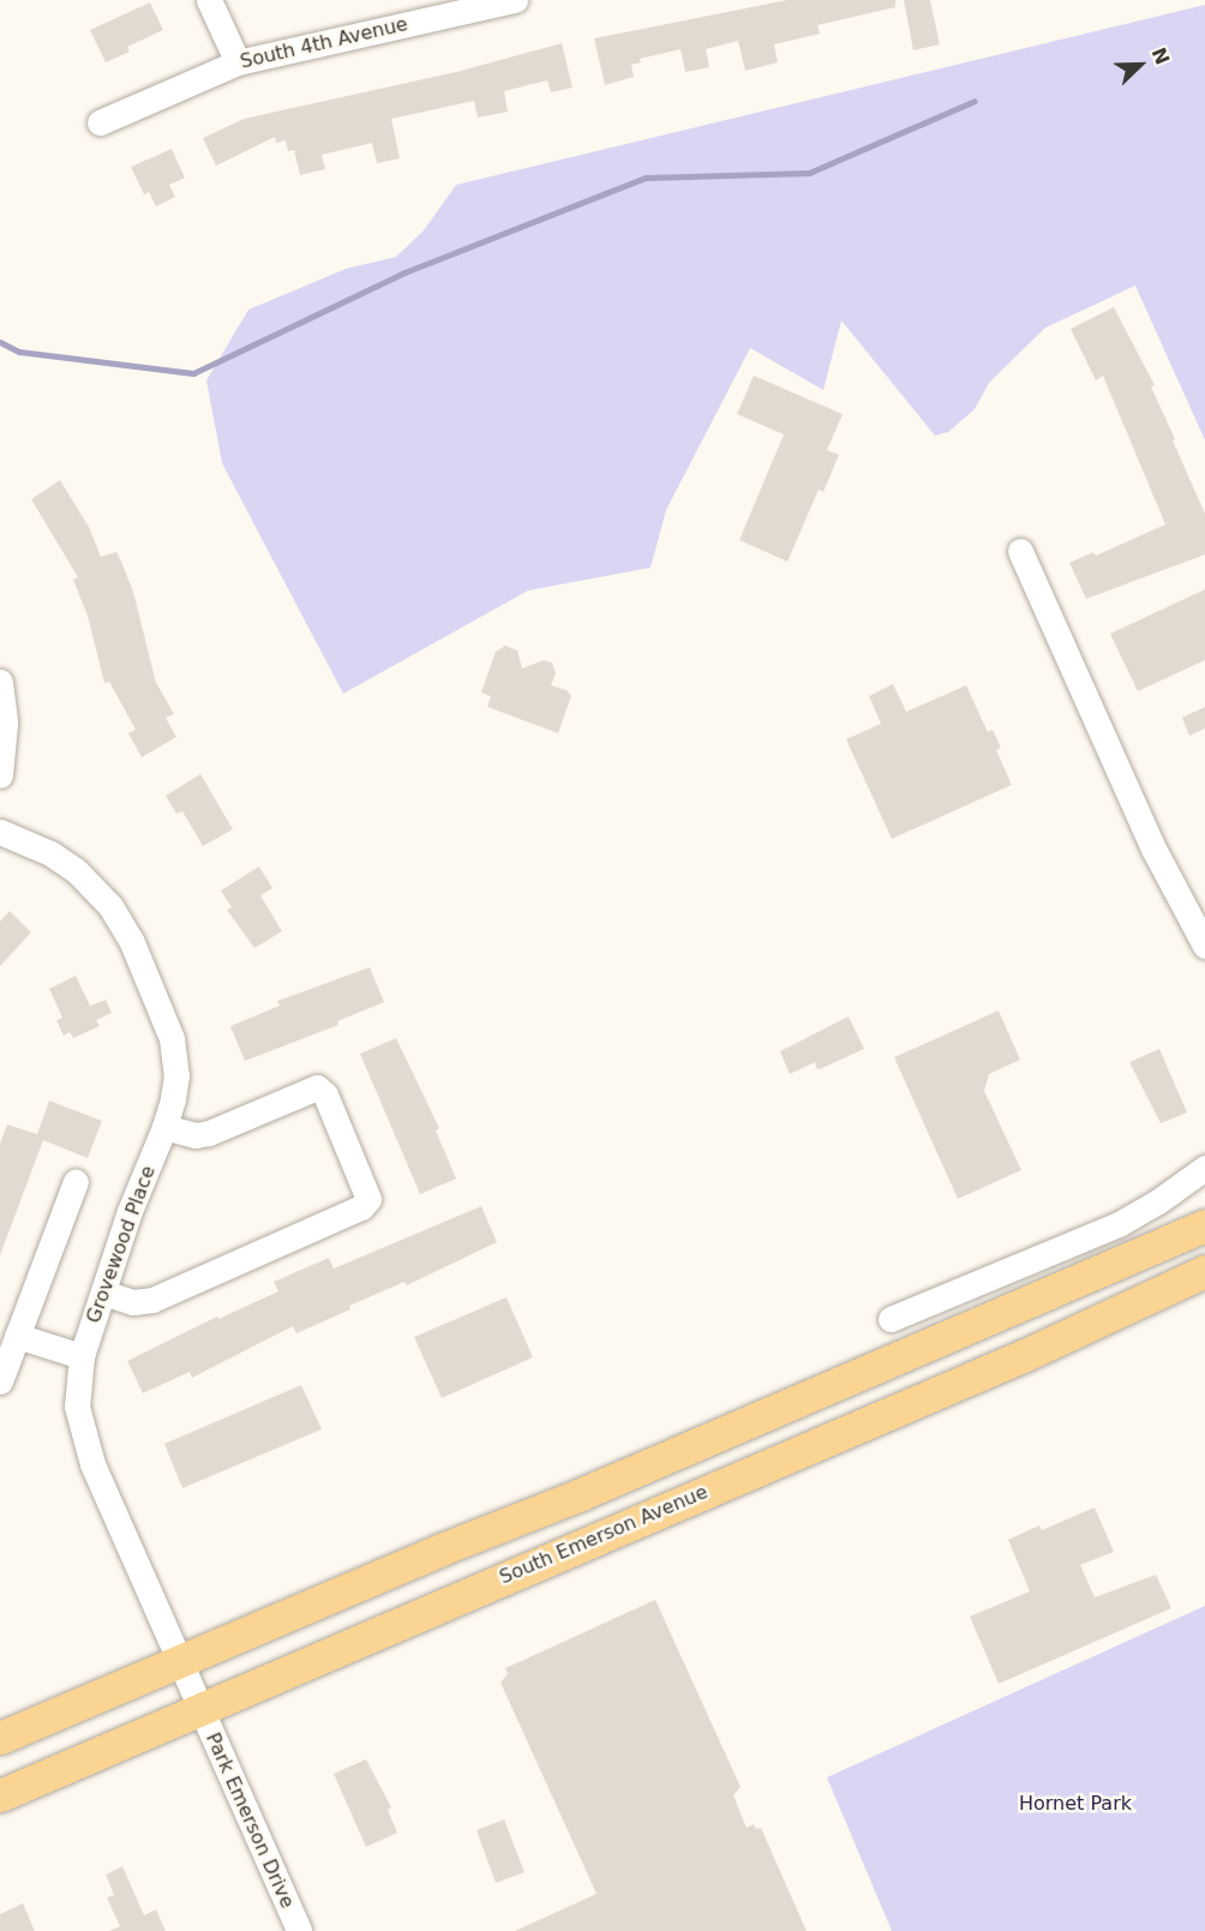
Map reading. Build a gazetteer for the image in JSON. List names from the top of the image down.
{
  "streets": {
    "main road": ["South Emerson Avenue"],
    "street": ["South 4th Avenue", "Grovewood Place", "Park Emerson Drive"]
  },
  "crossings": [
    ["Grovewood Place", "South Emerson Avenue"],
    ["Grovewood Place", "Park Emerson Drive"],
    ["South Emerson Avenue", "Park Emerson Drive"]
  ],
  "parks": ["Hornet Park"],
  "north": "top right"
}
